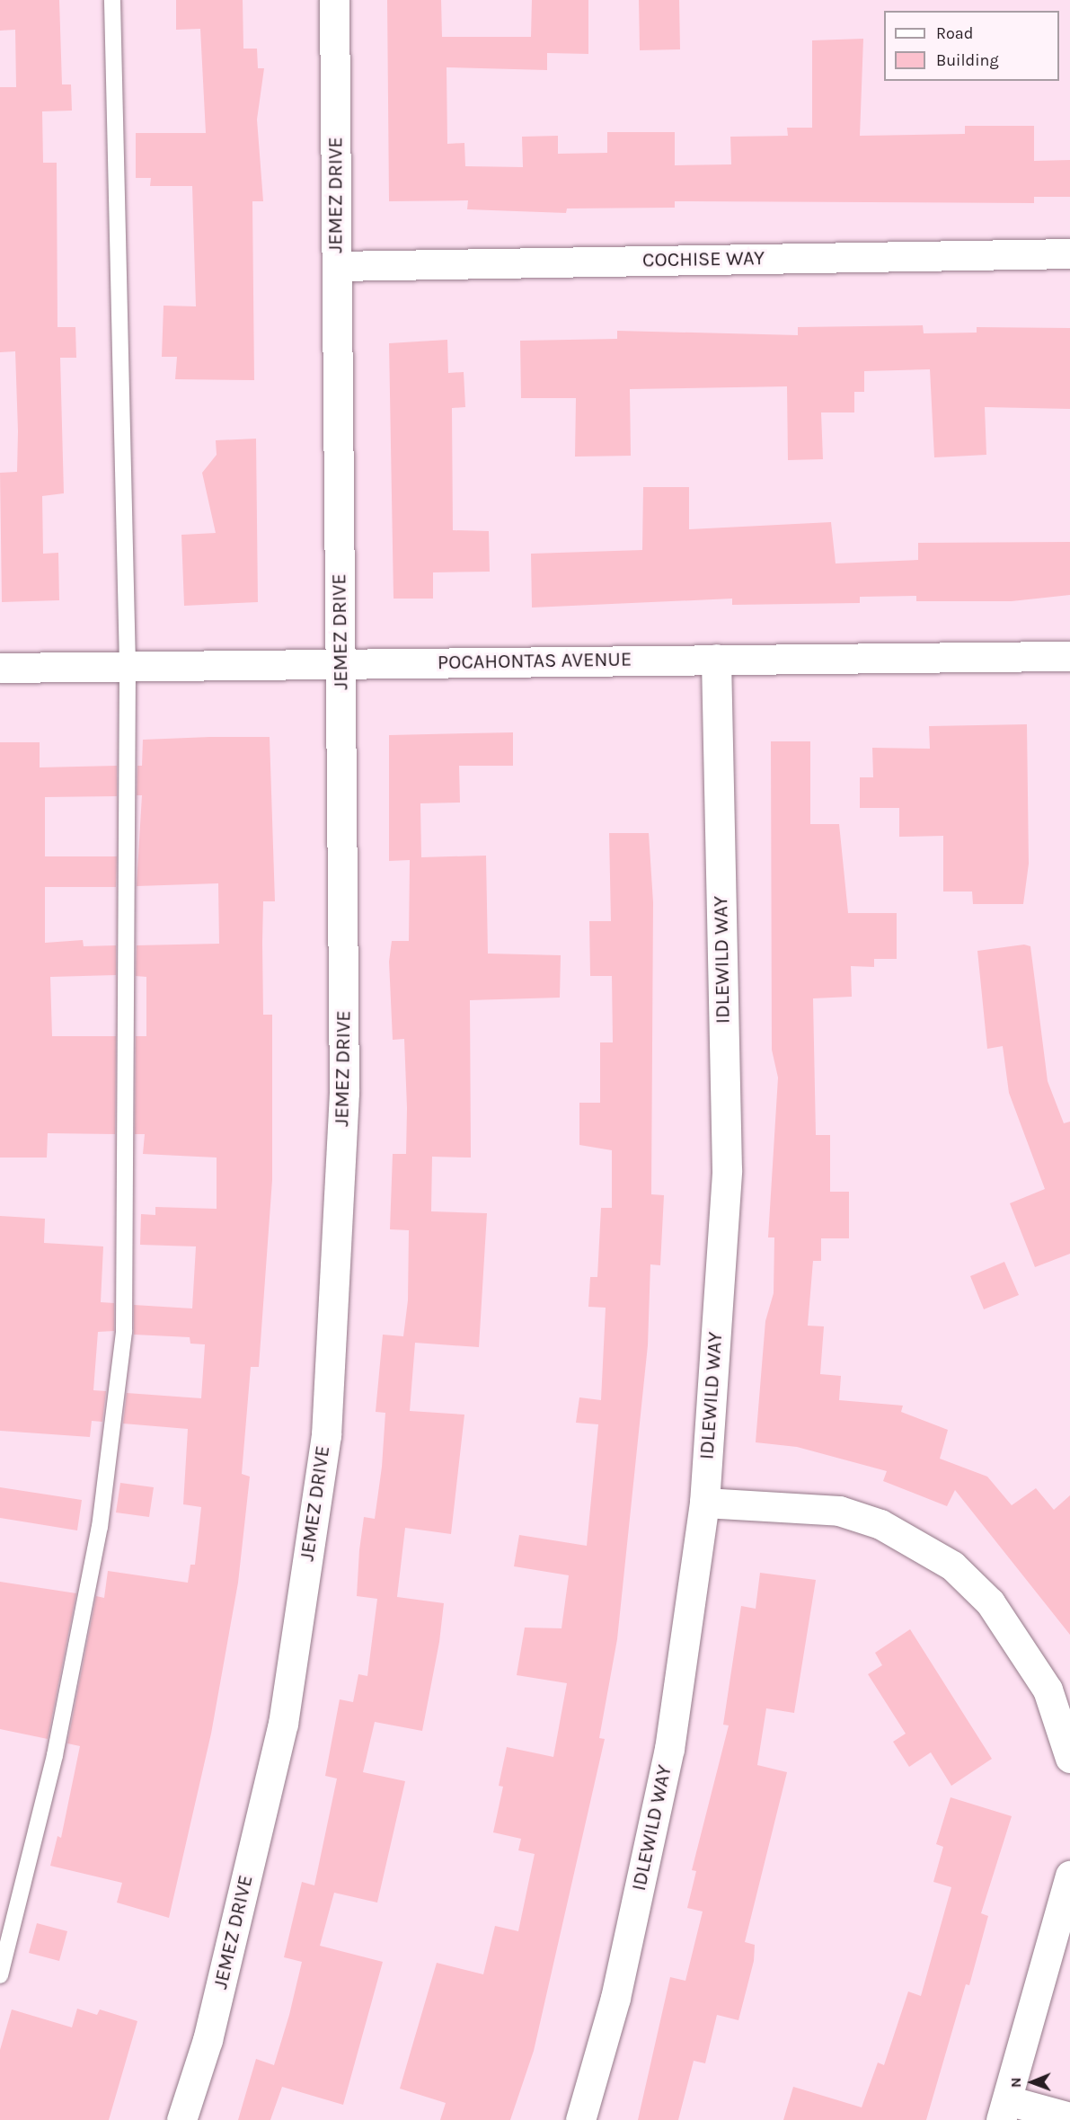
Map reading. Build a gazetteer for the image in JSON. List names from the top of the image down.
{
  "streets": {
    "street": [
      "JEMEZ DRIVE",
      "COCHISE WAY",
      "POCAHONTAS AVENUE",
      "IDLEWILD WAY"
    ]
  },
  "crossings": [
    ["JEMEZ DRIVE", "COCHISE WAY"],
    ["JEMEZ DRIVE", "POCAHONTAS AVENUE"],
    ["POCAHONTAS AVENUE", "IDLEWILD WAY"]
  ],
  "legend": ["Road", "Building"],
  "north": "left"
}
